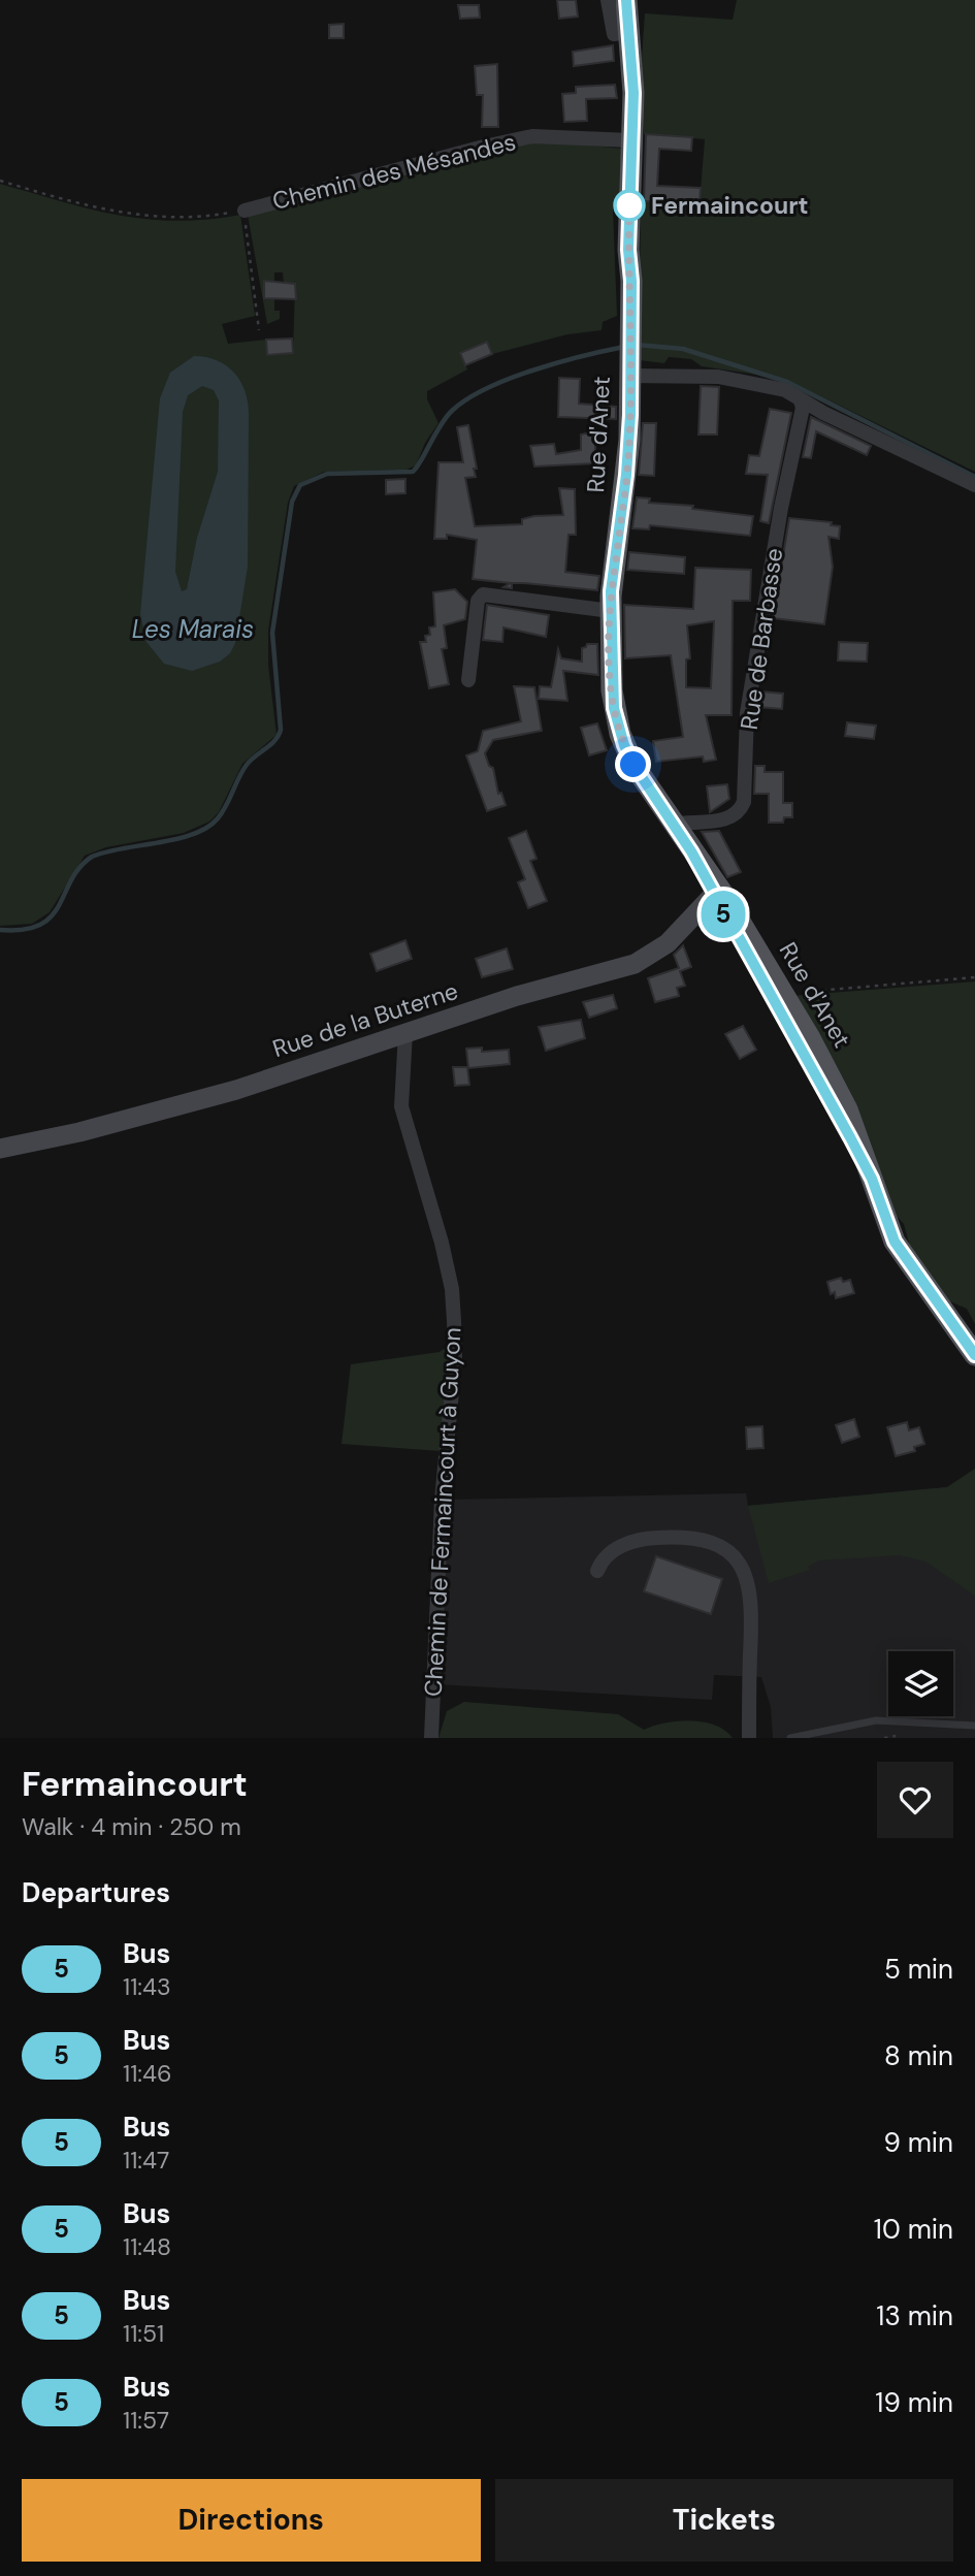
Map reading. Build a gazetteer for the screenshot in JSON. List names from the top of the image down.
{
  "streets": {
    "main road": ["Rue d'Anet"],
    "street": [
      "Chemin des Mésandes",
      "Rue de Barbasse",
      "Rue de la Buterne",
      "Chemin de Fermaincourt à Guyon"
    ]
  },
  "crossings": [
    ["Chemin des Mésandes", "Rue d'Anet"],
    ["Rue d'Anet", "Rue de Barbasse"],
    ["Rue d'Anet", "Rue de la Buterne"],
    ["Rue de la Buterne", "Chemin de Fermaincourt à Guyon"]
  ],
  "water": ["Les Marais"],
  "places": ["Fermaincourt"],
  "lines": ["bus line 5"],
  "page": {
    "on_map": "5",
    "heading": [
      ["Fermaincourt", "Walk · 4 min · 250 m"],
      "Departures"
    ],
    "list": [
      {
        "mark": "5",
        "name": "Bus",
        "note": "11:43",
        "value": "5 min"
      },
      {
        "mark": "5",
        "name": "Bus",
        "note": "11:46",
        "value": "8 min"
      },
      {
        "mark": "5",
        "name": "Bus",
        "note": "11:47",
        "value": "9 min"
      },
      {
        "mark": "5",
        "name": "Bus",
        "note": "11:48",
        "value": "10 min"
      },
      {
        "mark": "5",
        "name": "Bus",
        "note": "11:51",
        "value": "13 min"
      },
      {
        "mark": "5",
        "name": "Bus",
        "note": "11:57",
        "value": "19 min"
      }
    ],
    "buttons": ["Directions", "Tickets"]
  }
}
